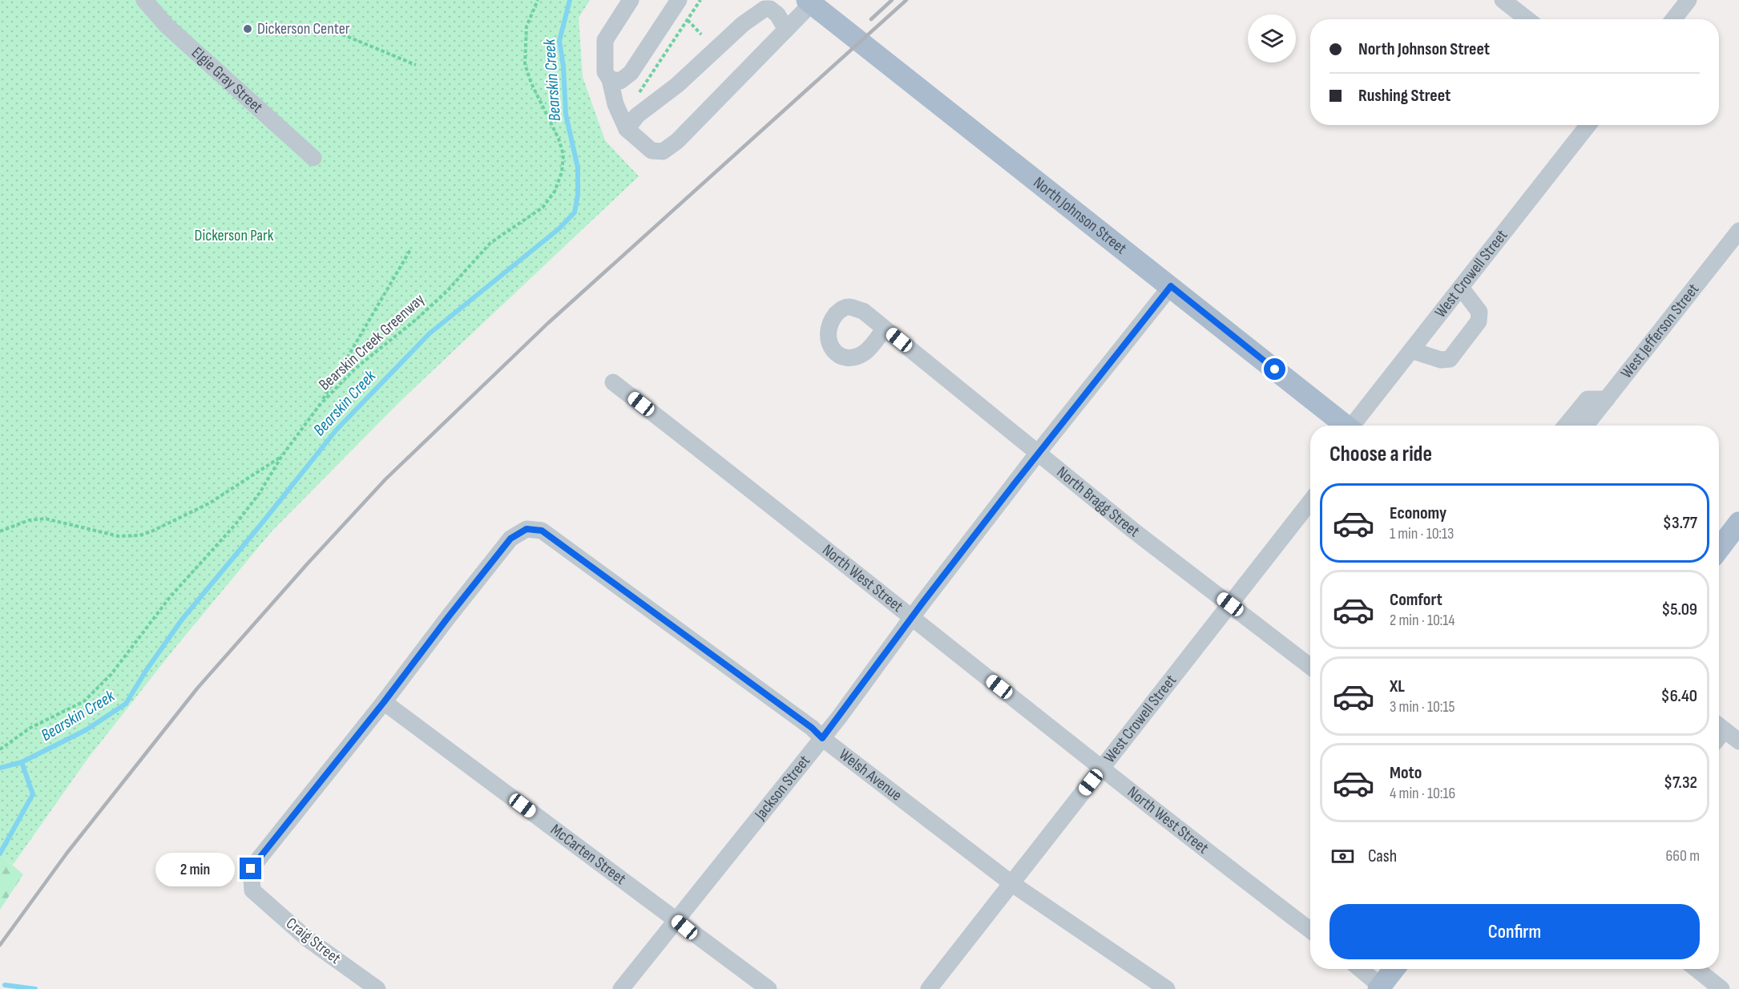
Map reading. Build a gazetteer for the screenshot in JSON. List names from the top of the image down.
{
  "streets": {
    "main road": ["North Johnson Street"],
    "street": [
      "Elgie Gray Street",
      "West Crowell Street",
      "West Jefferson Street",
      "North Bragg Street",
      "North West Street",
      "Welsh Avenue",
      "Jackson Street",
      "McCarten Street",
      "Craig Street"
    ],
    "path": ["Bearskin Creek Greenway"]
  },
  "crossings": [
    ["North Johnson Street", "Jackson Street"],
    ["West Crowell Street", "North Bragg Street"],
    ["West Crowell Street", "North West Street"],
    ["West Crowell Street", "Welsh Avenue"],
    ["North Bragg Street", "Jackson Street"],
    ["North West Street", "Jackson Street"],
    ["Welsh Avenue", "Jackson Street"],
    ["Welsh Avenue", "McCarten Street"],
    ["Welsh Avenue", "Craig Street"],
    ["Jackson Street", "McCarten Street"],
    ["McCarten Street", "Craig Street"]
  ],
  "water": ["Bearskin Creek"],
  "parks": ["Dickerson Park"],
  "places": ["Dickerson Center"],
  "page": {
    "banner": ["North Johnson Street", "Rushing Street"],
    "heading": "Choose a ride",
    "list": [
      {
        "name": "Economy",
        "note": "1 min · 10:13",
        "value": "$3.77"
      },
      {
        "name": "Comfort",
        "note": "2 min · 10:14",
        "value": "$5.09"
      },
      {
        "name": "XL",
        "note": "3 min · 10:15",
        "value": "$6.40"
      },
      {
        "name": "Moto",
        "note": "4 min · 10:16",
        "value": "$7.32"
      }
    ],
    "pay": ["Cash", "660 m"],
    "bubble": "2 min",
    "buttons": "Confirm"
  }
}
